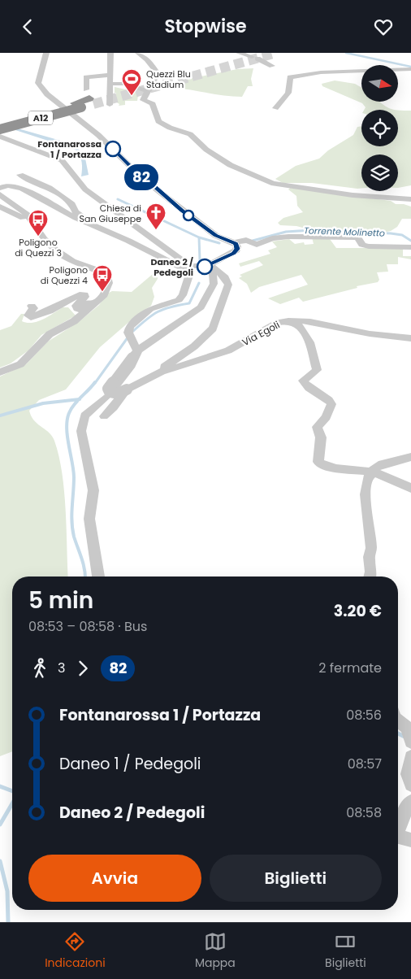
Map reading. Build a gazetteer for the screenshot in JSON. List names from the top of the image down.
{
  "streets": {
    "highway": ["A12"],
    "street": ["Via Egoli"]
  },
  "water": ["Torrente Molinetto"],
  "places": {
    "sports": ["Quezzi Blu Stadium"],
    "other": ["Fontanarossa 1 / Portazza", "Daneo 2 / Pedegoli"],
    "church": ["Chiesa di San Giuseppe"],
    "bus stop": ["Poligono di Quezzi 3", "Poligono di Quezzi 4"]
  },
  "lines": ["bus line 82"],
  "north": "right",
  "page": {
    "header": "Stopwise",
    "on_map": "82",
    "heading": ["5 min", "08:53 – 08:58 · Bus", "3.20 €"],
    "legs": ["3", "82", "2 fermate"],
    "list": [
      {
        "name": "Fontanarossa 1 / Portazza",
        "value": "08:56"
      },
      {
        "name": "Daneo 1 / Pedegoli",
        "value": "08:57"
      },
      {
        "name": "Daneo 2 / Pedegoli",
        "value": "08:58"
      }
    ],
    "buttons": ["Avvia", "Biglietti"],
    "tabs": ["Indicazioni", "Mappa", "Biglietti"]
  }
}
